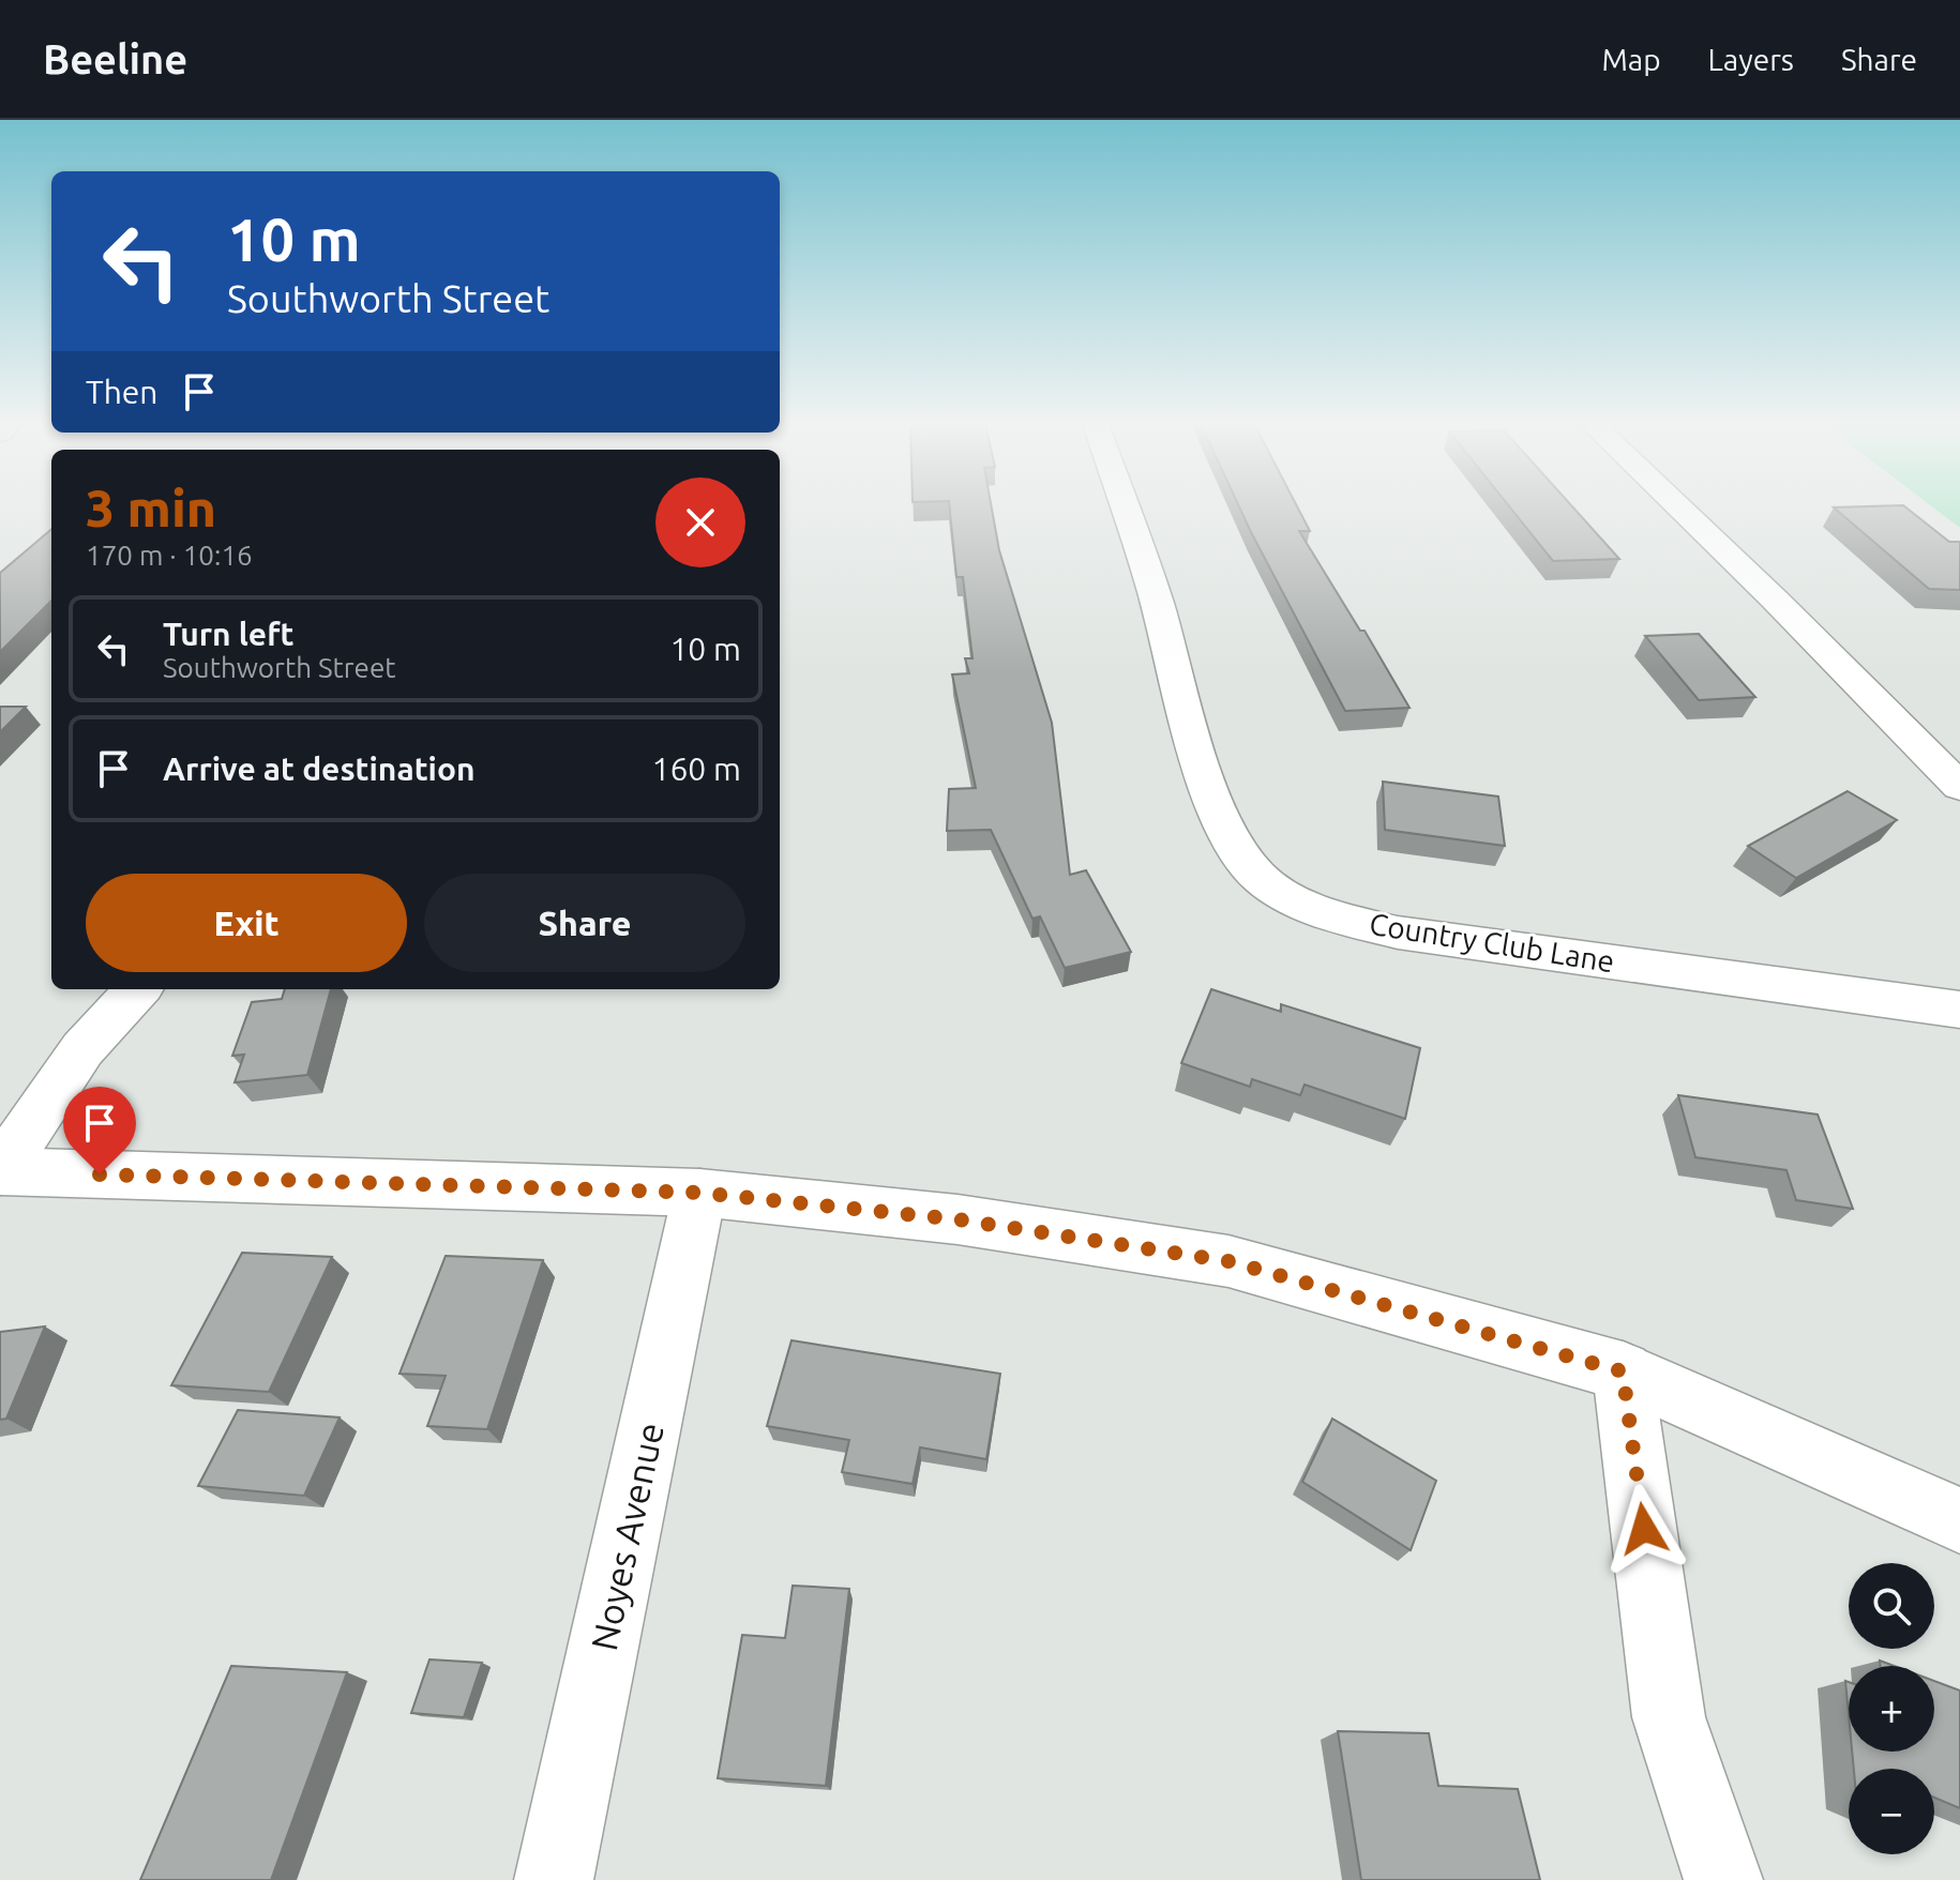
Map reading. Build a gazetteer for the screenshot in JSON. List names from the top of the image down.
{
  "streets": {
    "street": ["Country Club Lane", "Noyes Avenue"]
  },
  "page": {
    "header": "Beeline",
    "nav": ["Map", "Layers", "Share"],
    "turn": ["10 m", "Southworth Street"],
    "then": "Then",
    "heading": ["3 min", "170 m · 10:16"],
    "list": [
      {
        "name": "Turn left",
        "note": "Southworth Street",
        "value": "10 m"
      },
      {
        "name": "Arrive at destination",
        "value": "160 m"
      }
    ],
    "buttons": ["Exit", "Share"],
    "map_buttons": ["+", "−"]
  }
}
